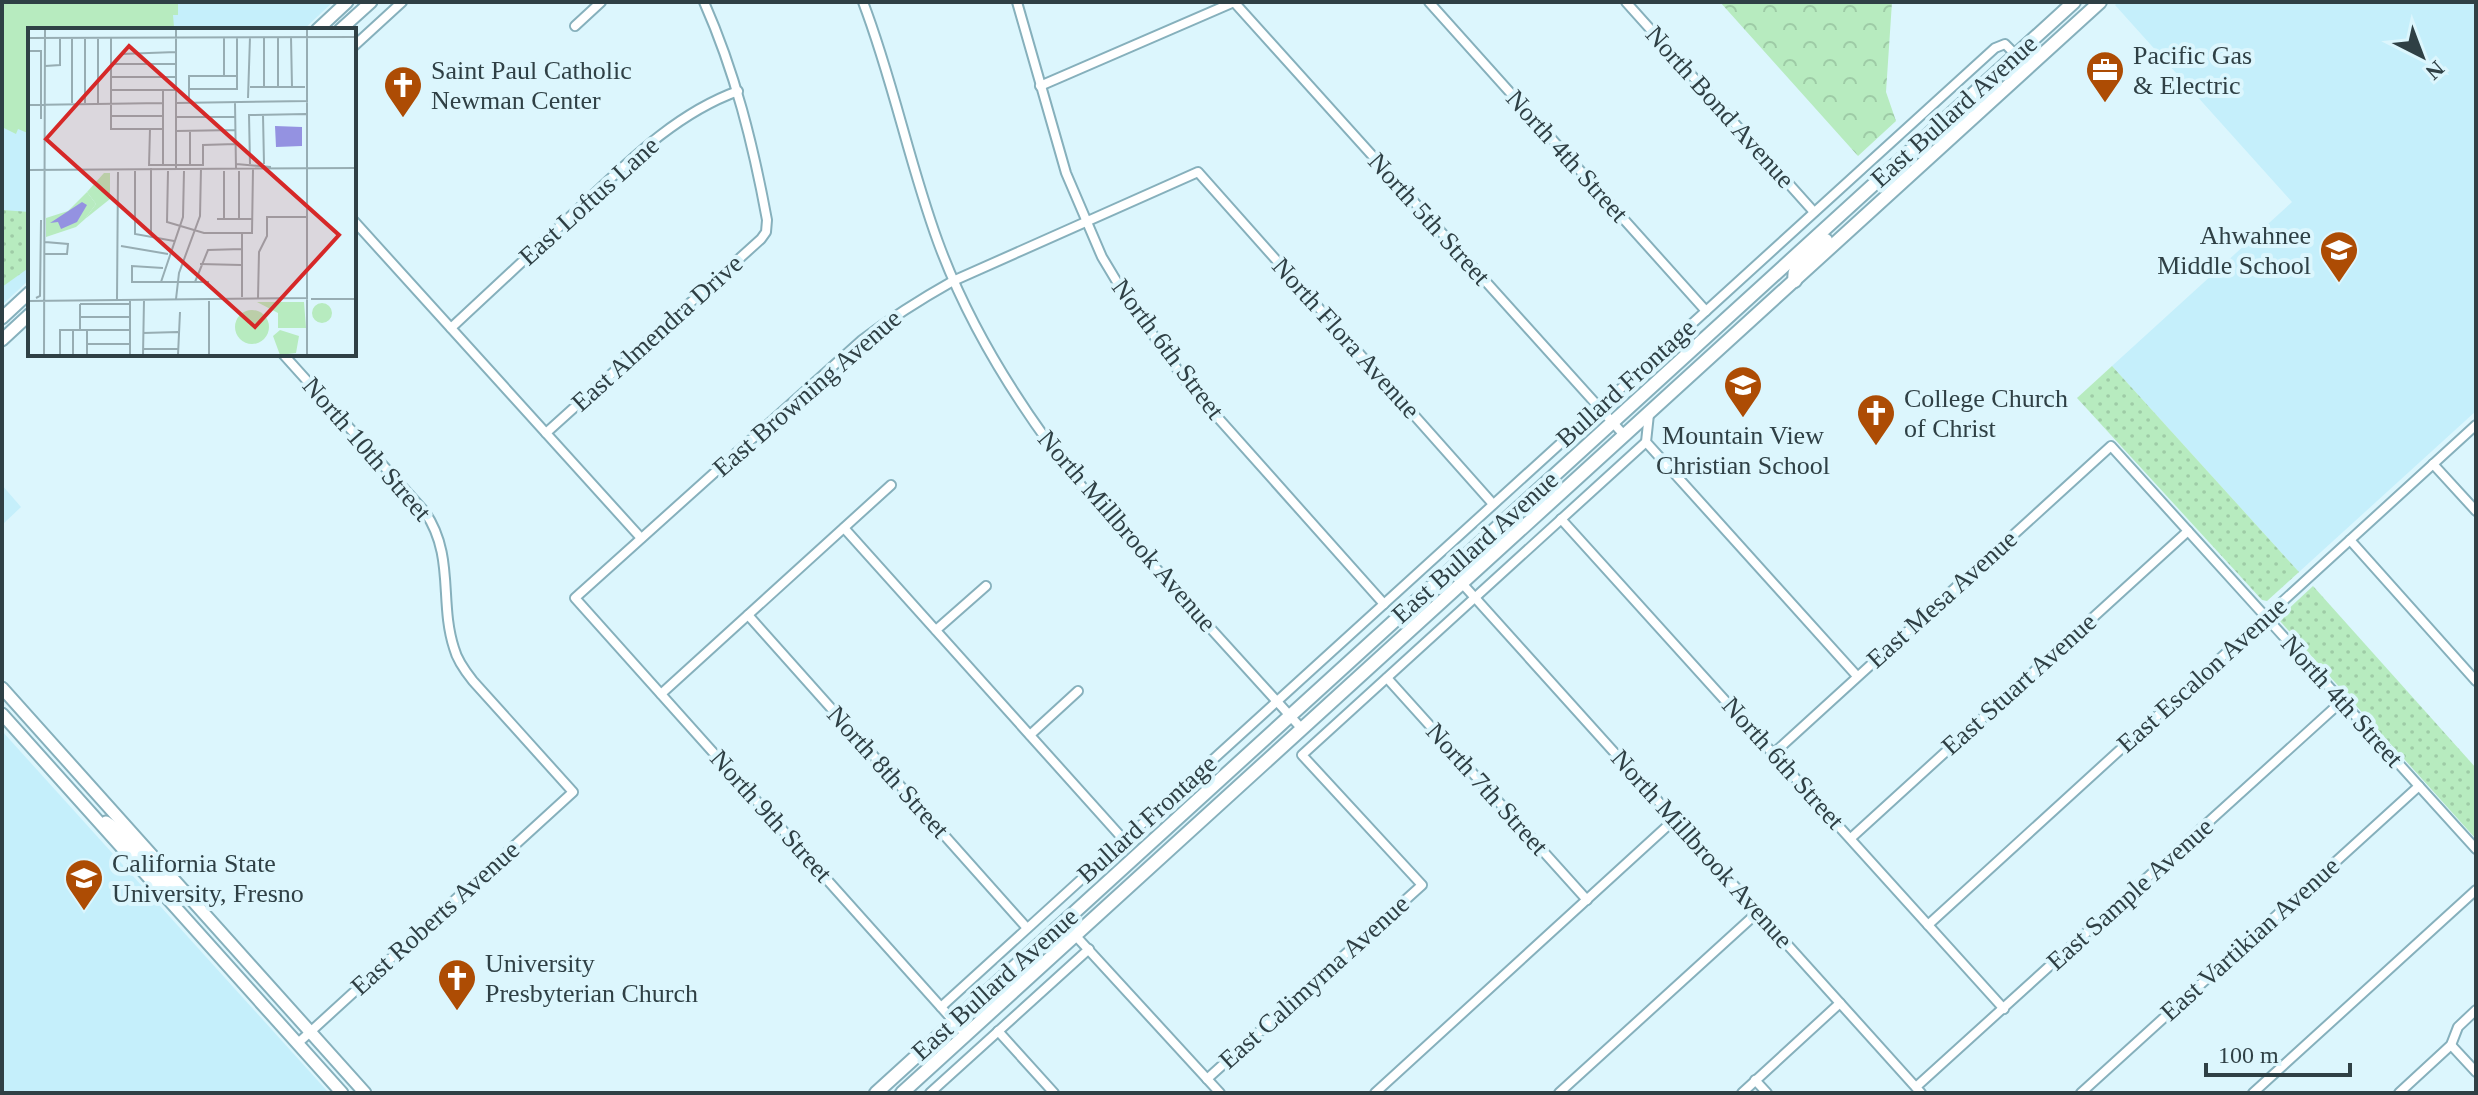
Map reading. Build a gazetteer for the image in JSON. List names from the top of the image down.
{
  "streets": {
    "main road": ["East Bullard Avenue"],
    "street": [
      "North Bond Avenue",
      "North 4th Street",
      "East Loftus Lane",
      "North 5th Street",
      "East Almendra Drive",
      "North Flora Avenue",
      "North 6th Street",
      "Bullard Frontage",
      "East Browning Avenue",
      "North 10th Street",
      "North Millbrook Avenue",
      "East Mesa Avenue",
      "East Escalon Avenue",
      "East Stuart Avenue",
      "North 8th Street",
      "North 7th Street",
      "North 9th Street",
      "East Sample Avenue",
      "East Roberts Avenue",
      "East Vartikian Avenue",
      "East Calimyrna Avenue"
    ]
  },
  "crossings": [
    ["North Bond Avenue", "Bullard Frontage"],
    ["East Bullard Avenue", "North 5th Street"],
    ["East Bullard Avenue", "Bullard Frontage"],
    ["East Bullard Avenue", "North Millbrook Avenue"],
    ["East Bullard Avenue", "North 9th Street"],
    ["North 4th Street", "Bullard Frontage"],
    ["North 4th Street", "East Mesa Avenue"],
    ["North 4th Street", "East Escalon Avenue"],
    ["North 4th Street", "East Stuart Avenue"],
    ["North 4th Street", "East Sample Avenue"],
    ["North 4th Street", "East Vartikian Avenue"],
    ["East Loftus Lane", "East Almendra Drive"],
    ["North 5th Street", "Bullard Frontage"],
    ["North Flora Avenue", "Bullard Frontage"],
    ["North Flora Avenue", "East Browning Avenue"],
    ["North 6th Street", "Bullard Frontage"],
    ["North 6th Street", "East Browning Avenue"],
    ["North 6th Street", "East Mesa Avenue"],
    ["North 6th Street", "East Escalon Avenue"],
    ["North 6th Street", "East Stuart Avenue"],
    ["North 6th Street", "East Sample Avenue"],
    ["Bullard Frontage", "North Millbrook Avenue"],
    ["Bullard Frontage", "North 8th Street"],
    ["Bullard Frontage", "North 9th Street"],
    ["East Browning Avenue", "North Millbrook Avenue"],
    ["East Browning Avenue", "North 9th Street"],
    ["North 10th Street", "East Roberts Avenue"],
    ["North Millbrook Avenue", "East Sample Avenue"],
    ["North 7th Street", "East Calimyrna Avenue"]
  ],
  "places": {
    "office": ["Pacific Gas & Electric"],
    "church": ["Saint Paul Catholic Newman Center", "College Church of Christ", "University Presbyterian Church"],
    "school or university": ["Ahwahnee Middle School", "Mountain View Christian School", "California State University, Fresno"]
  },
  "scale_bar": "100 m",
  "north": "bottom right"
}
